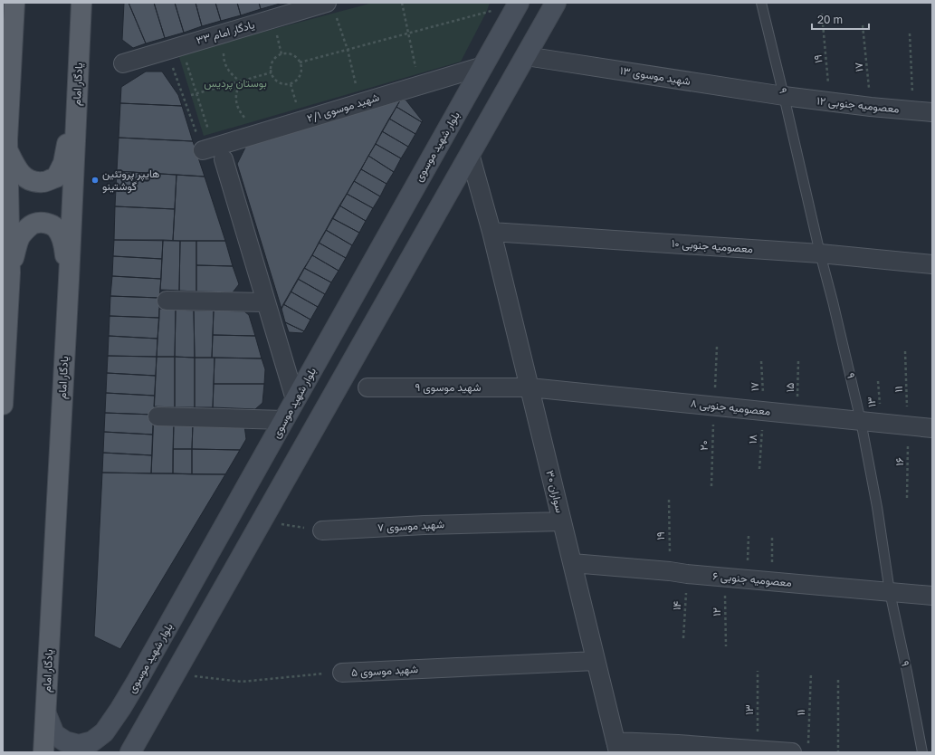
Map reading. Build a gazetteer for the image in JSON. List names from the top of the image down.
{
  "streets": {
    "main road": ["یادگار امام", "بلوار شهید موسوی"],
    "street": [
      "یادگار امام ۳۳",
      "شهید موسوی ۱۳",
      "معصومیه جنوبی ۱۲",
      "شهید موسوی ۲/۱",
      "معصومیه جنوبی ۱۰",
      "شهید موسوی ۹",
      "معصومیه جنوبی ۸",
      "سواران ۳۰",
      "شهید موسوی ۷",
      "معصومیه جنوبی ۶",
      "شهید موسوی ۵"
    ],
    "lane": ["۹"],
    "path": [
      "۱۹",
      "۱۷",
      "۱۵",
      "۱۱",
      "۱۳",
      "۱۸",
      "۲۰",
      "۱۶",
      "۱۴",
      "۱۲"
    ]
  },
  "crossings": [
    ["۱۹", "معصومیه جنوبی ۱۲"],
    ["۱۹", "معصومیه جنوبی ۶"],
    ["۱۹", "۱۴"],
    ["۱۷", "معصومیه جنوبی ۱۲"],
    ["۱۷", "معصومیه جنوبی ۸"],
    ["۱۷", "۱۸"],
    ["شهید موسوی ۱۳", "۹"],
    ["شهید موسوی ۱۳", "معصومیه جنوبی ۱۲"],
    ["یادگار امام", "بلوار شهید موسوی"],
    ["۹", "معصومیه جنوبی ۱۲"],
    ["۹", "معصومیه جنوبی ۱۰"],
    ["۹", "معصومیه جنوبی ۸"],
    ["۹", "معصومیه جنوبی ۶"],
    ["شهید موسوی ۲/۱", "بلوار شهید موسوی"],
    ["معصومیه جنوبی ۱۰", "سواران ۳۰"],
    ["شهید موسوی ۹", "معصومیه جنوبی ۸"],
    ["شهید موسوی ۹", "سواران ۳۰"],
    ["۱۵", "معصومیه جنوبی ۸"],
    ["۱۱", "معصومیه جنوبی ۸"],
    ["۱۱", "۱۶"],
    ["۱۳", "معصومیه جنوبی ۸"],
    ["معصومیه جنوبی ۸", "۱۸"],
    ["معصومیه جنوبی ۸", "۲۰"],
    ["معصومیه جنوبی ۸", "۱۶"],
    ["معصومیه جنوبی ۸", "سواران ۳۰"],
    ["سواران ۳۰", "شهید موسوی ۷"],
    ["سواران ۳۰", "معصومیه جنوبی ۶"],
    ["سواران ۳۰", "شهید موسوی ۵"],
    ["معصومیه جنوبی ۶", "۱۴"],
    ["معصومیه جنوبی ۶", "۱۲"]
  ],
  "parks": ["بوستان پردیس"],
  "places": ["هایپر پروتئین گوشتینو"],
  "scale_bar": "20 m"
}
